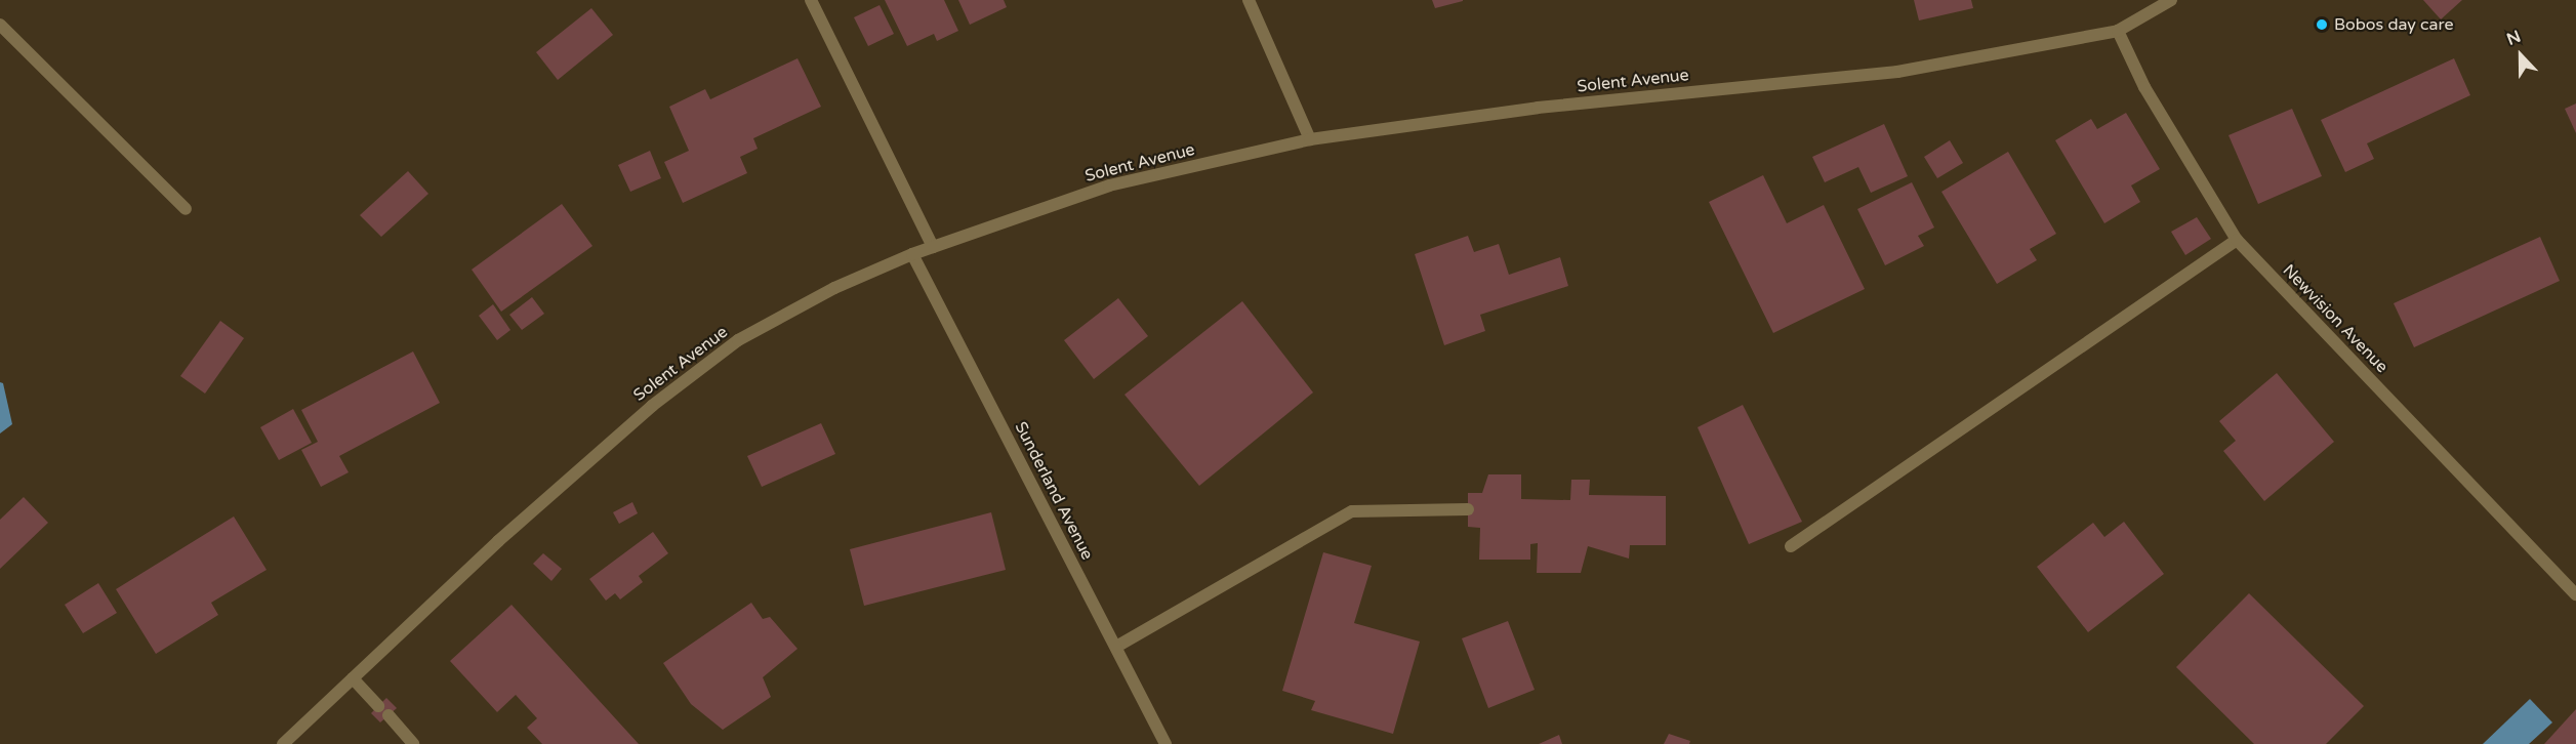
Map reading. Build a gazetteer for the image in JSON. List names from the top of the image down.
{
  "streets": {
    "street": ["Solent Avenue", "Newvision Avenue", "Sunderland Avenue"]
  },
  "crossings": [
    ["Solent Avenue", "Newvision Avenue"],
    ["Solent Avenue", "Sunderland Avenue"]
  ],
  "places": ["Bobos day care"],
  "north": "top"
}
